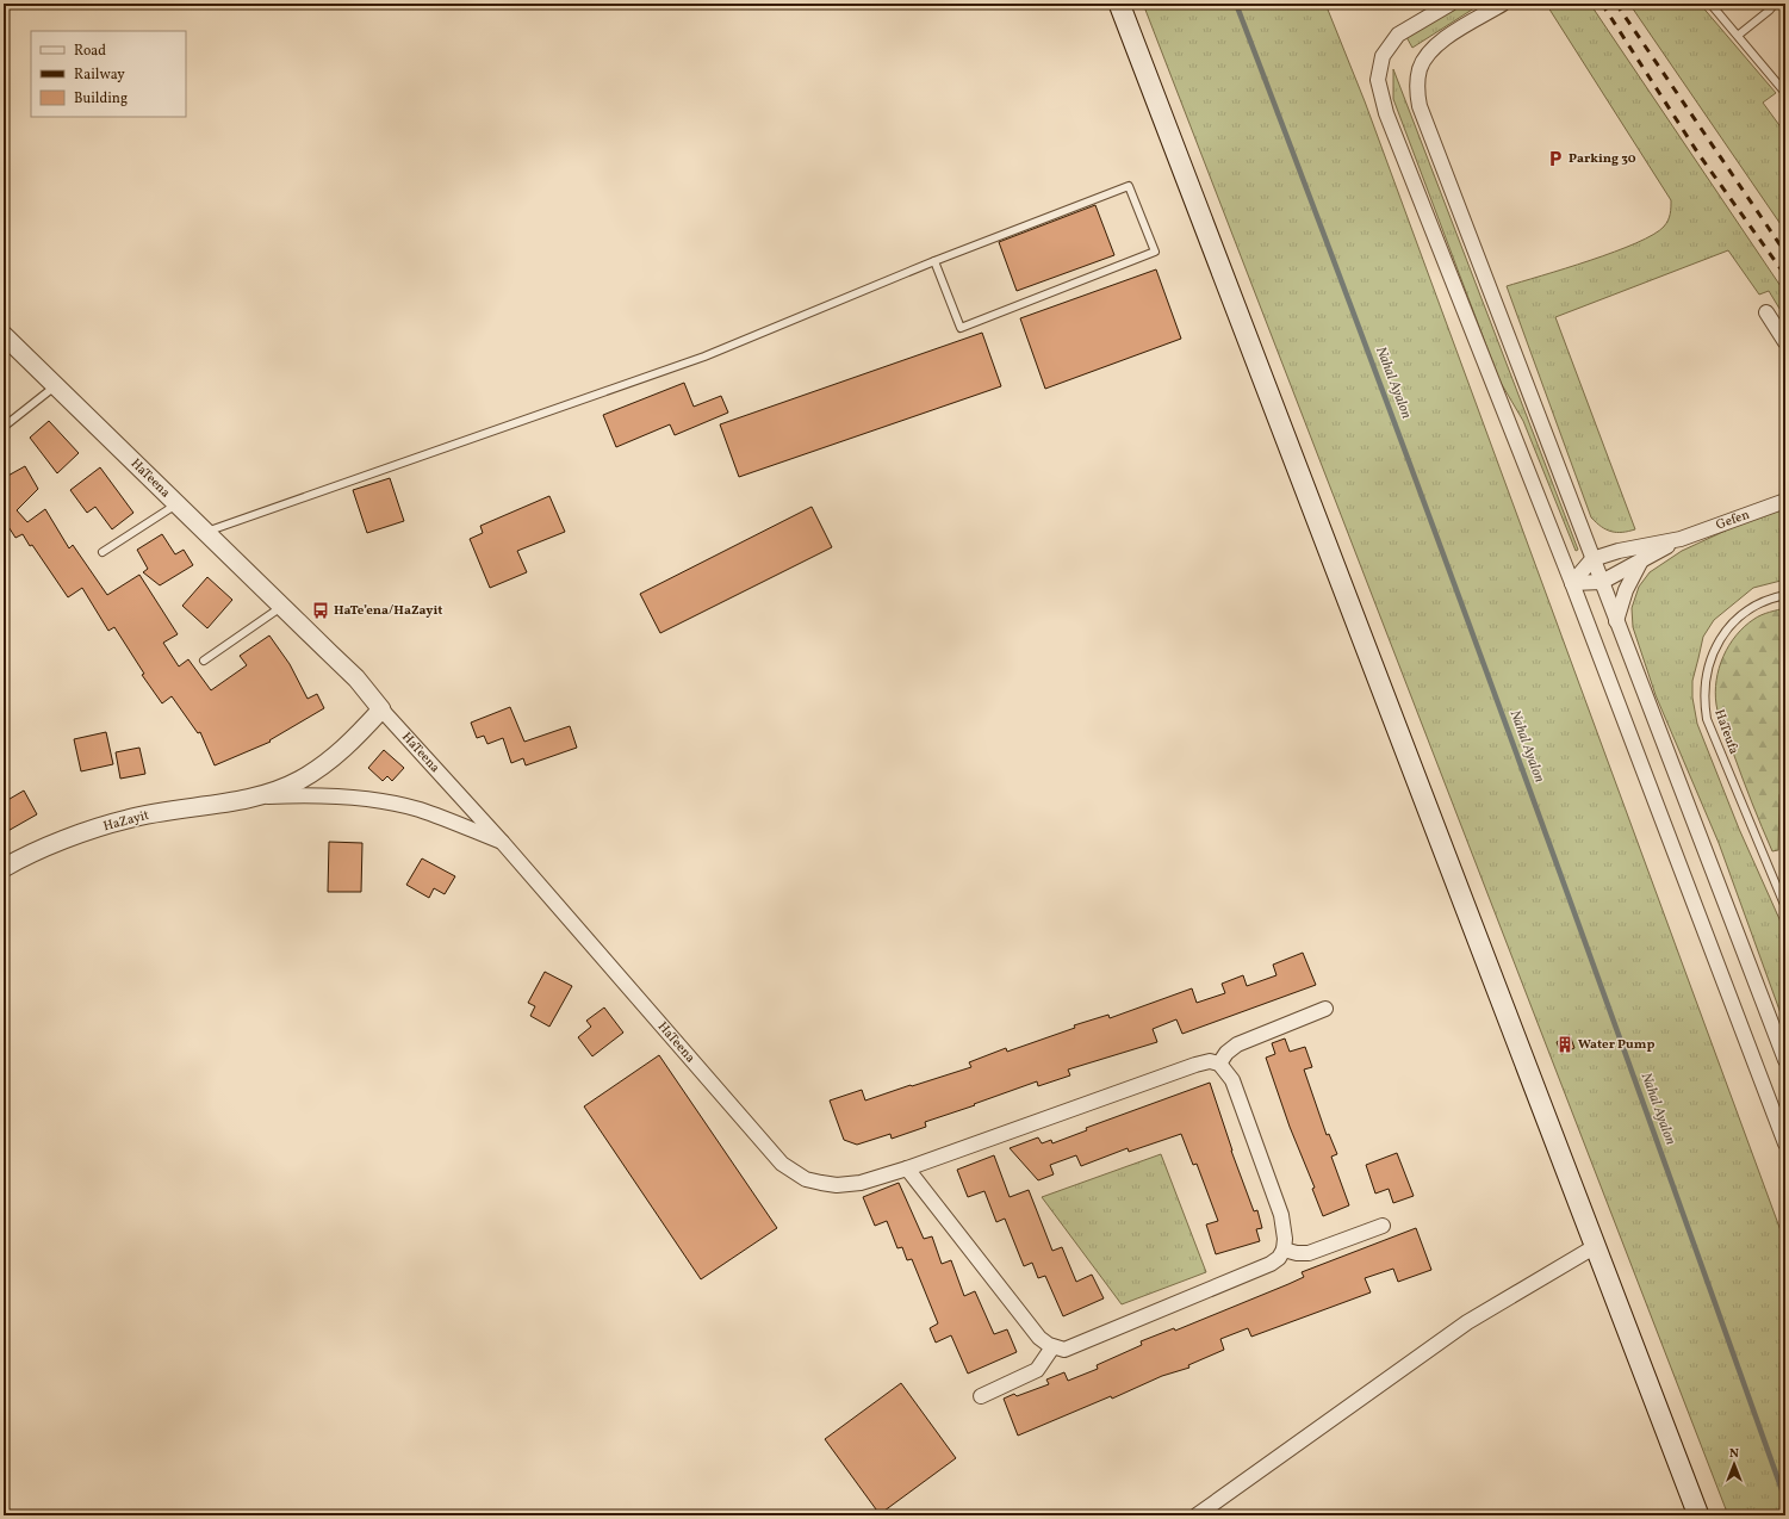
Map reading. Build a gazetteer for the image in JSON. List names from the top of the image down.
{
  "streets": {
    "street": ["HaTeena", "Gefen", "HaZayit"],
    "lane": ["HaTeufa"]
  },
  "crossings": [
    ["HaTeena", "HaZayit"]
  ],
  "water": ["Nahal Ayalon"],
  "places": {
    "parking": ["Parking 30"],
    "bus stop": ["HaTe’ena/HaZayit"],
    "building": ["Water Pump"]
  },
  "legend": ["Road", "Railway", "Building"],
  "north": "top"
}
